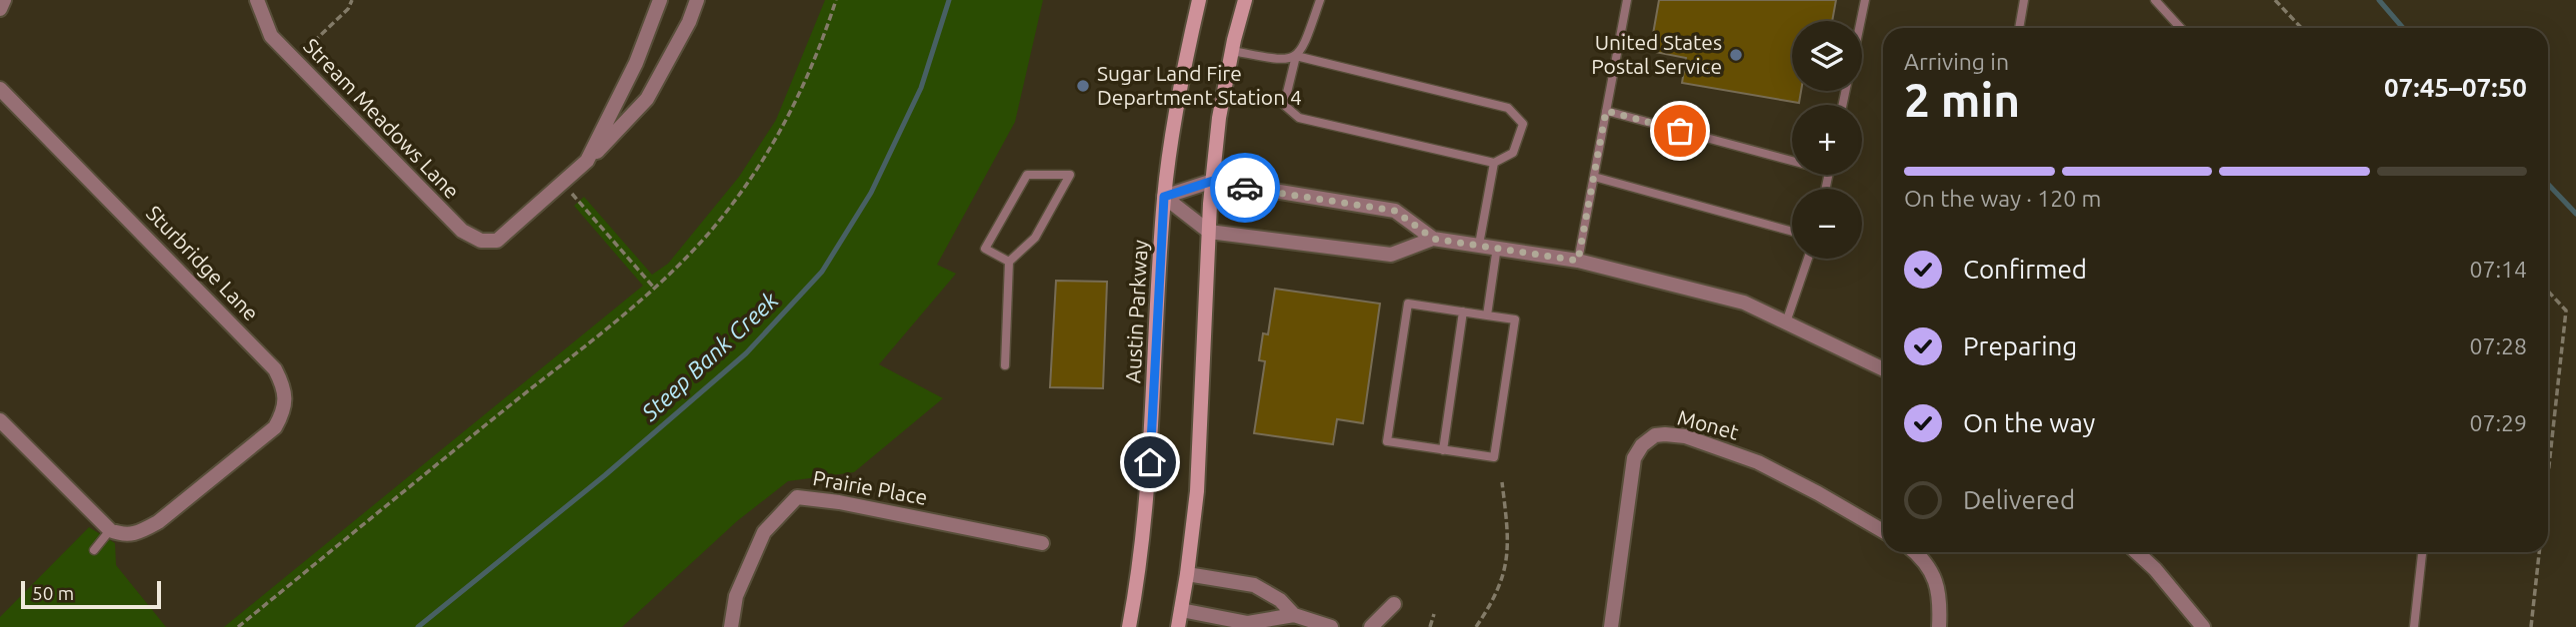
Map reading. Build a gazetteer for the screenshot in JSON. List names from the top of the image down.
{
  "streets": {
    "main road": ["Austin Parkway"],
    "street": [
      "Stream Meadows Lane",
      "Sturbridge Lane",
      "Monet",
      "Prairie Place"
    ]
  },
  "water": ["Steep Bank Creek"],
  "places": ["United States Postal Service", "Sugar Land Fire Department Station 4"],
  "scale_bar": "50 m",
  "page": {
    "map_buttons": ["+", "−"],
    "heading": ["2 min", "Arriving in", "07:45–07:50"],
    "bar": "On the way · 120 m",
    "list": [
      ["Confirmed", "07:14"],
      ["Preparing", "07:28"],
      ["On the way", "07:29"],
      "Delivered"
    ],
    "scale": "50 m"
  }
}
